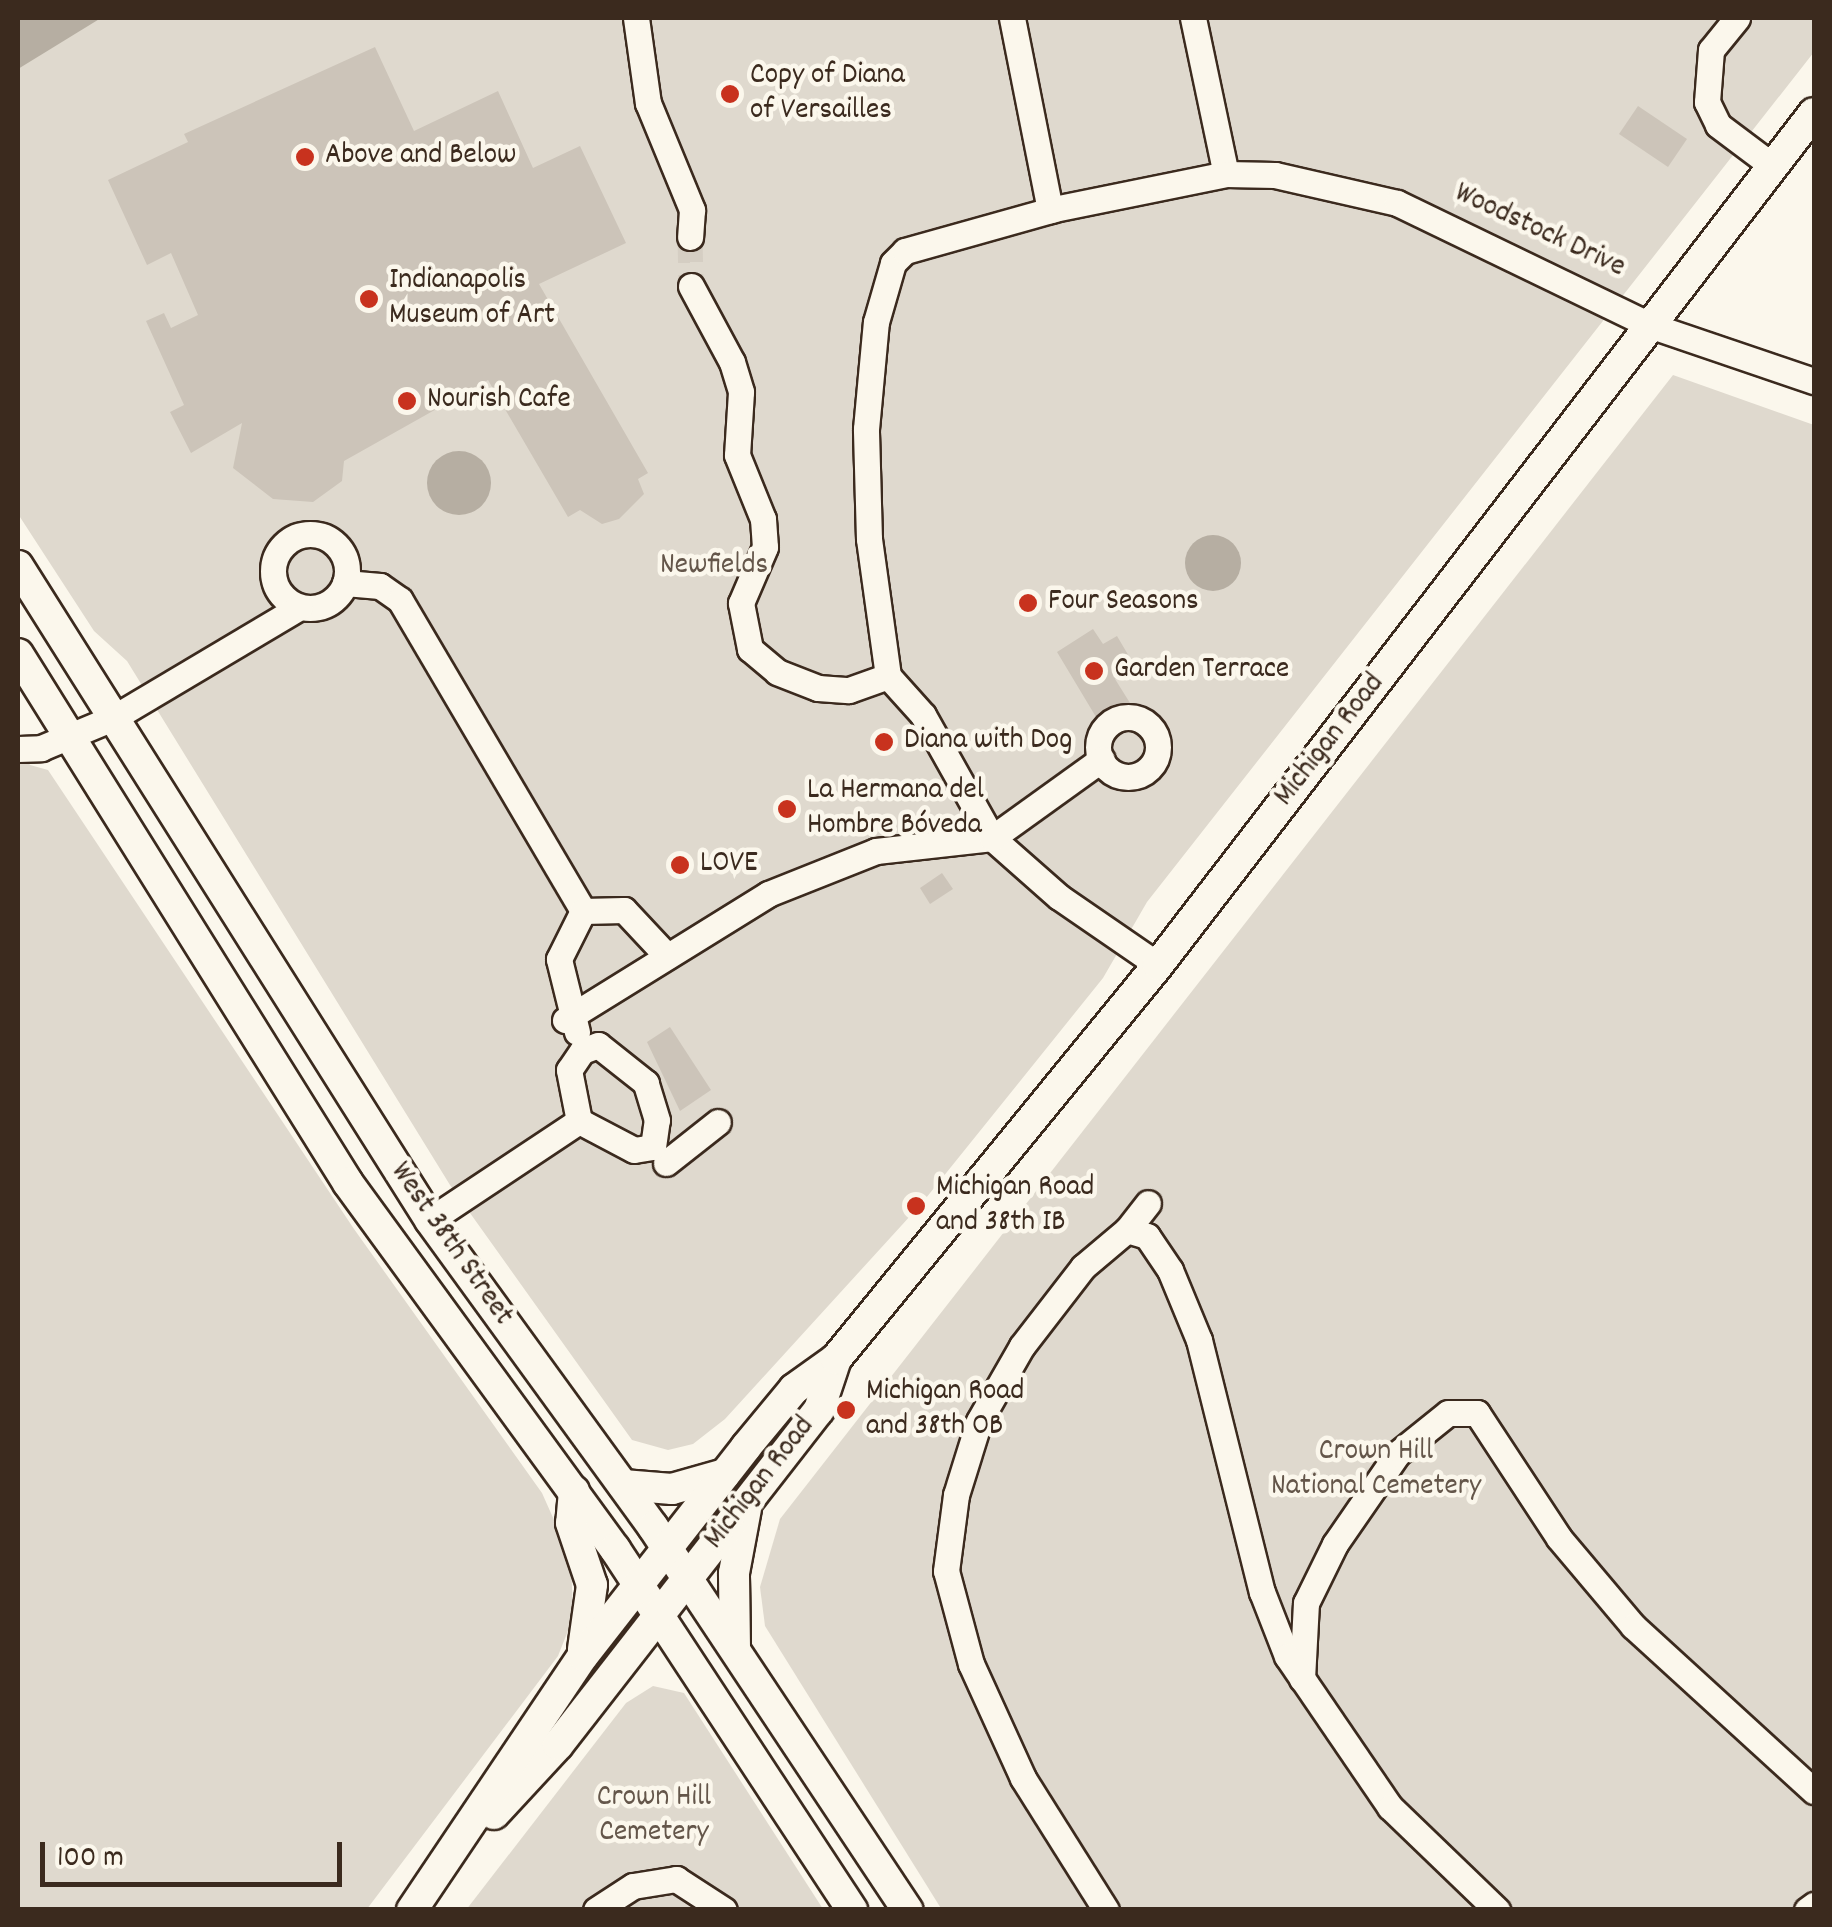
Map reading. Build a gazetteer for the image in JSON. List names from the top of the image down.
{
  "streets": {
    "main road": ["Michigan Road", "West 38th Street"],
    "street": ["Woodstock Drive"]
  },
  "crossings": [
    ["Woodstock Drive", "Michigan Road"],
    ["Michigan Road", "West 38th Street"]
  ],
  "parks": ["Newfields", "Crown Hill National Cemetery", "Crown Hill Cemetery"],
  "places": [
    "Copy of Diana of Versailles",
    "Above and Below",
    "Indianapolis Museum of Art",
    "Nourish Cafe",
    "Four Seasons",
    "Garden Terrace",
    "Diana with Dog",
    "La Hermana del Hombre Bóveda",
    "LOVE",
    "Michigan Road and 38th IB",
    "Michigan Road and 38th OB"
  ],
  "scale_bar": "100 m"
}
